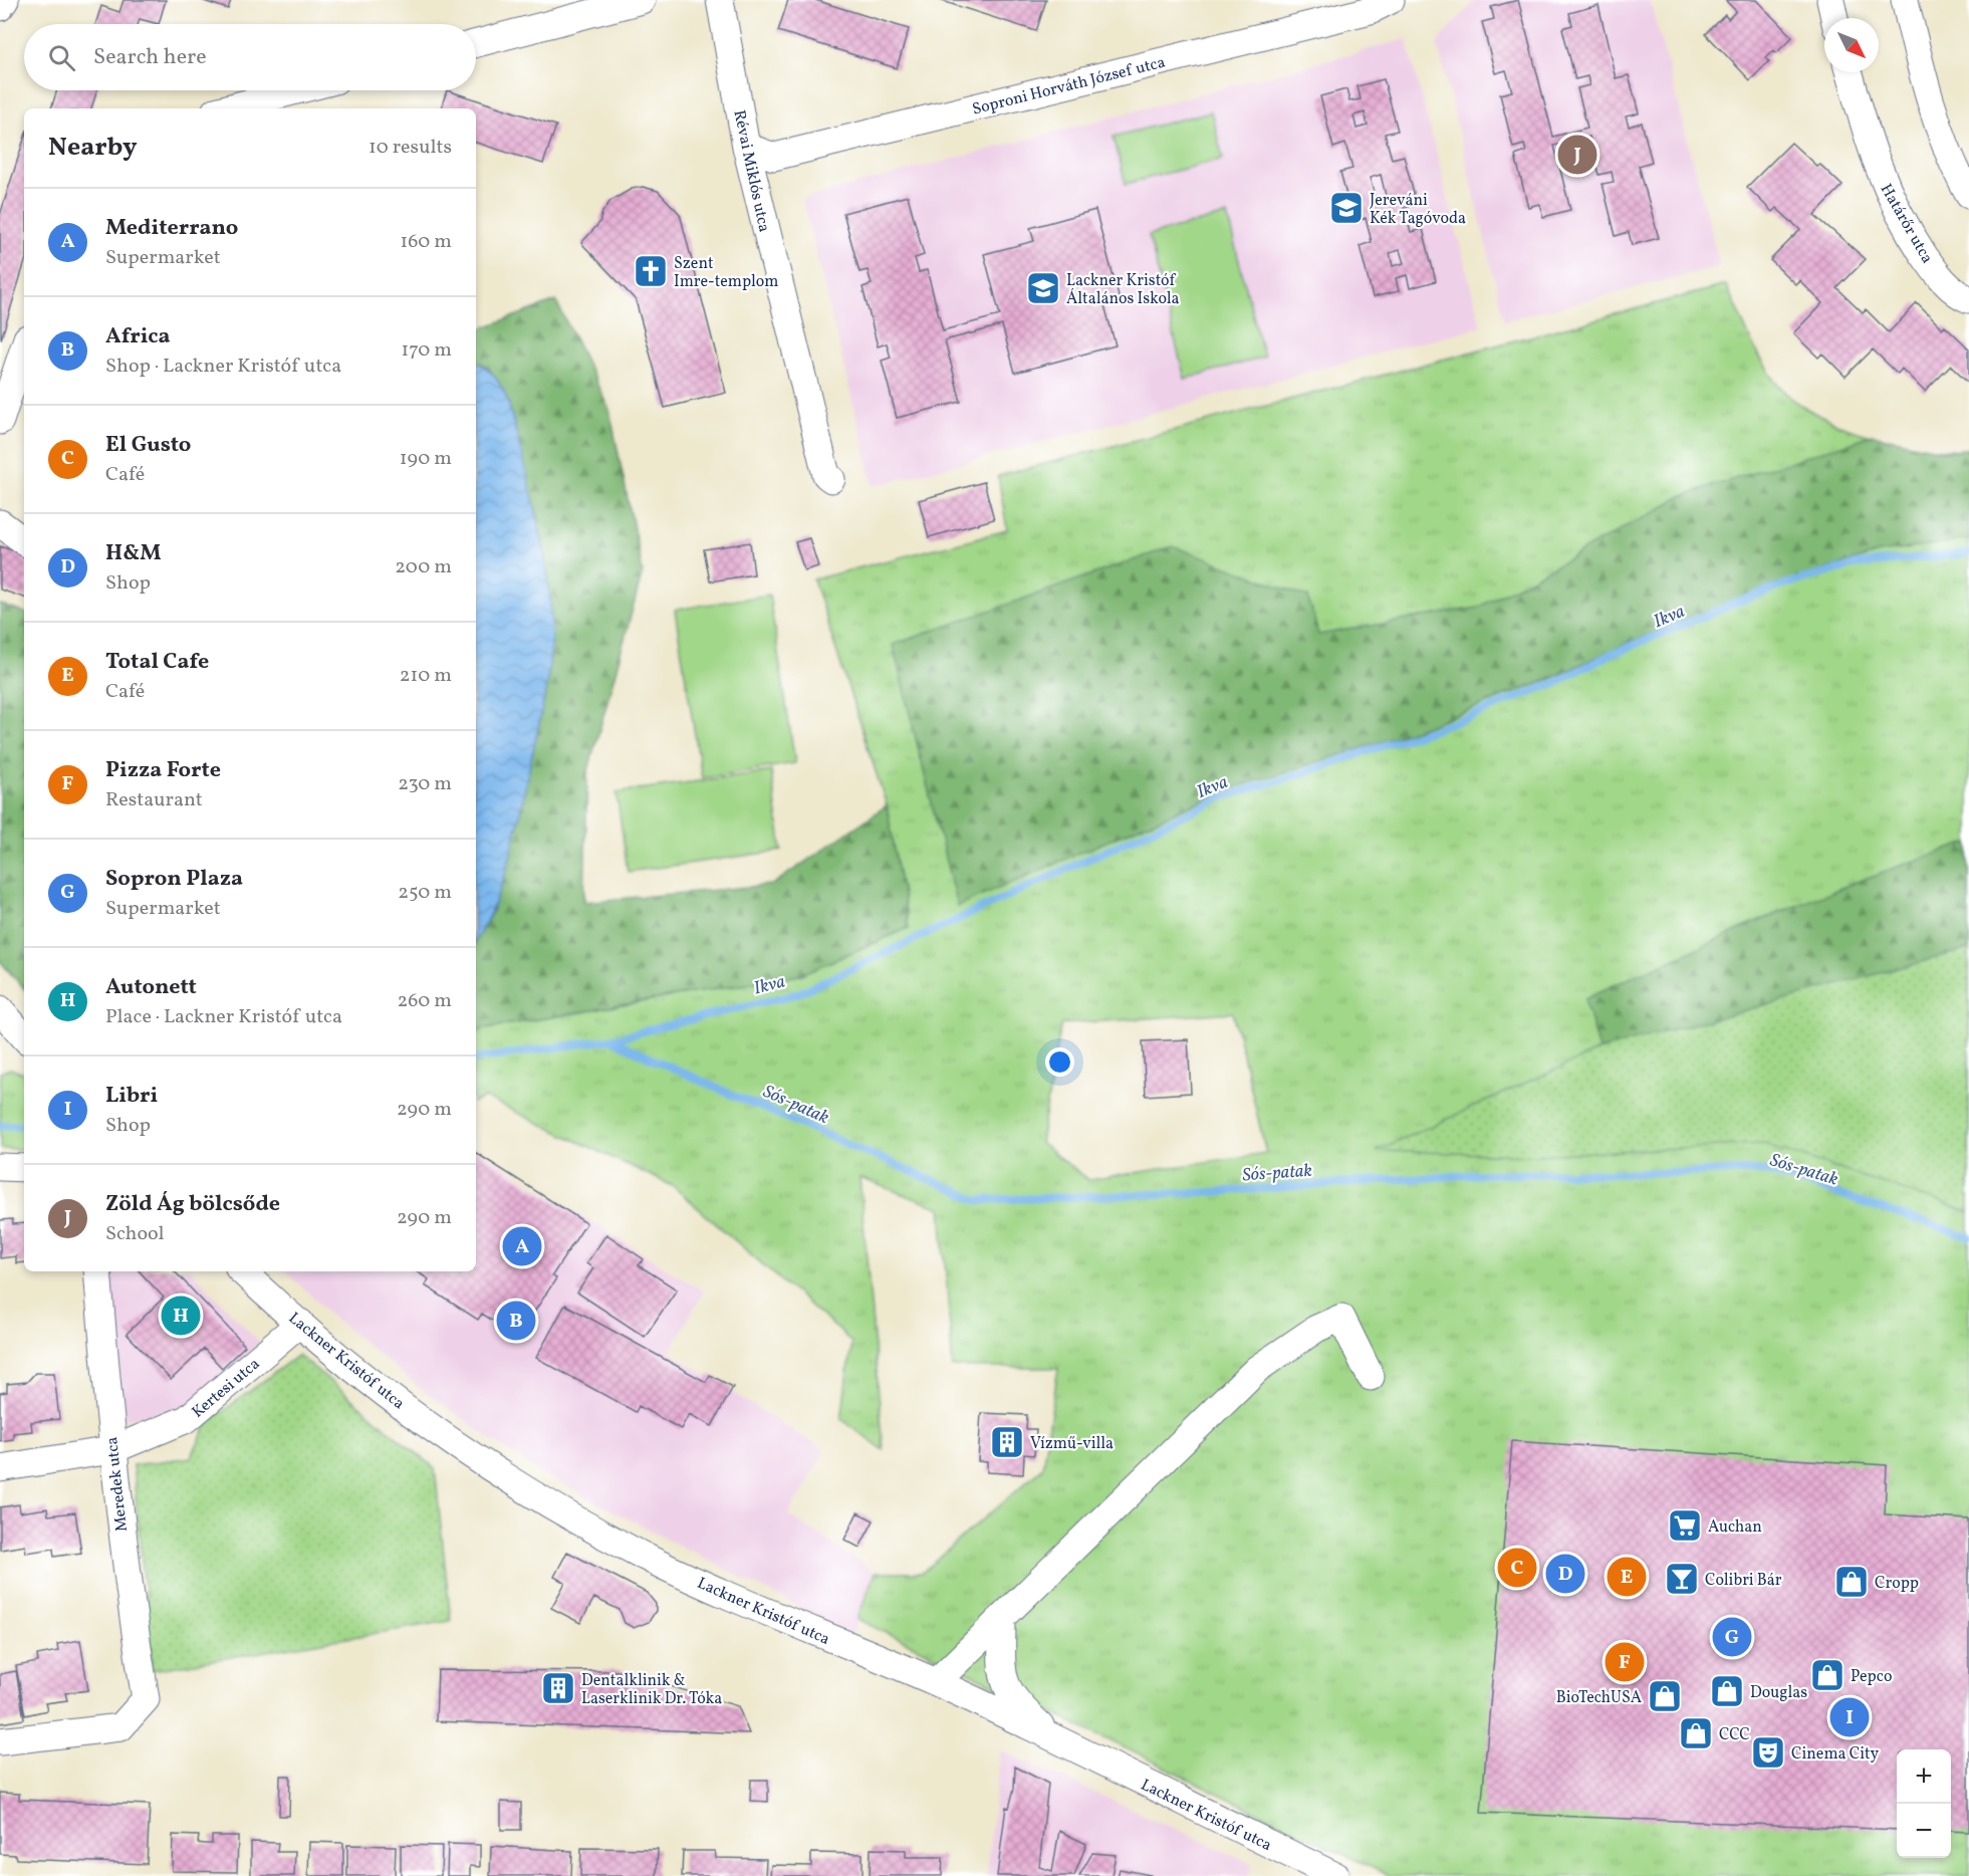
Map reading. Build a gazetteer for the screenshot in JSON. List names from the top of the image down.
{
  "streets": {
    "street": [
      "Soproni Horváth József utca",
      "Révai Miklós utca",
      "Határőr utca",
      "Lackner Kristóf utca",
      "Kertesi utca",
      "Meredek utca"
    ]
  },
  "crossings": [
    ["Soproni Horváth József utca", "Révai Miklós utca"],
    ["Lackner Kristóf utca", "Kertesi utca"],
    ["Kertesi utca", "Meredek utca"]
  ],
  "water": ["Ikva", "Sós-patak"],
  "places": {
    "school or university": ["Jereváni Kék Tagóvoda", "Lackner Kristóf Általános Iskola"],
    "church": ["Szent Imre-templom"],
    "building": ["Vízmű-villa", "Dentalklinik & Laserklinik Dr. Tóka"],
    "supermarket": ["Auchan"],
    "bar": ["Colibri Bár"],
    "shop": [
      "Cropp",
      "Pepco",
      "Douglas",
      "BioTechUSA",
      "CCC"
    ],
    "theatre": ["Cinema City"]
  },
  "north": "bottom right",
  "page": {
    "search": "Search here",
    "heading": ["Nearby", "10 results"],
    "pins": [
      "J",
      "A",
      "H",
      "B",
      "C",
      "D",
      "E",
      "G",
      "F",
      "I"
    ],
    "list": [
      {
        "mark": "A",
        "name": "Mediterrano",
        "note": "Supermarket",
        "value": "160 m"
      },
      {
        "mark": "B",
        "name": "Africa",
        "note": "Shop · Lackner Kristóf utca",
        "value": "170 m"
      },
      {
        "mark": "C",
        "name": "El Gusto",
        "note": "Café",
        "value": "190 m"
      },
      {
        "mark": "D",
        "name": "H&M",
        "note": "Shop",
        "value": "200 m"
      },
      {
        "mark": "E",
        "name": "Total Cafe",
        "note": "Café",
        "value": "210 m"
      },
      {
        "mark": "F",
        "name": "Pizza Forte",
        "note": "Restaurant",
        "value": "230 m"
      },
      {
        "mark": "G",
        "name": "Sopron Plaza",
        "note": "Supermarket",
        "value": "250 m"
      },
      {
        "mark": "H",
        "name": "Autonett",
        "note": "Place · Lackner Kristóf utca",
        "value": "260 m"
      },
      {
        "mark": "I",
        "name": "Libri",
        "note": "Shop",
        "value": "290 m"
      },
      {
        "mark": "J",
        "name": "Zöld Ág bölcsőde",
        "note": "School",
        "value": "290 m"
      }
    ],
    "map_buttons": ["+", "−"]
  }
}
